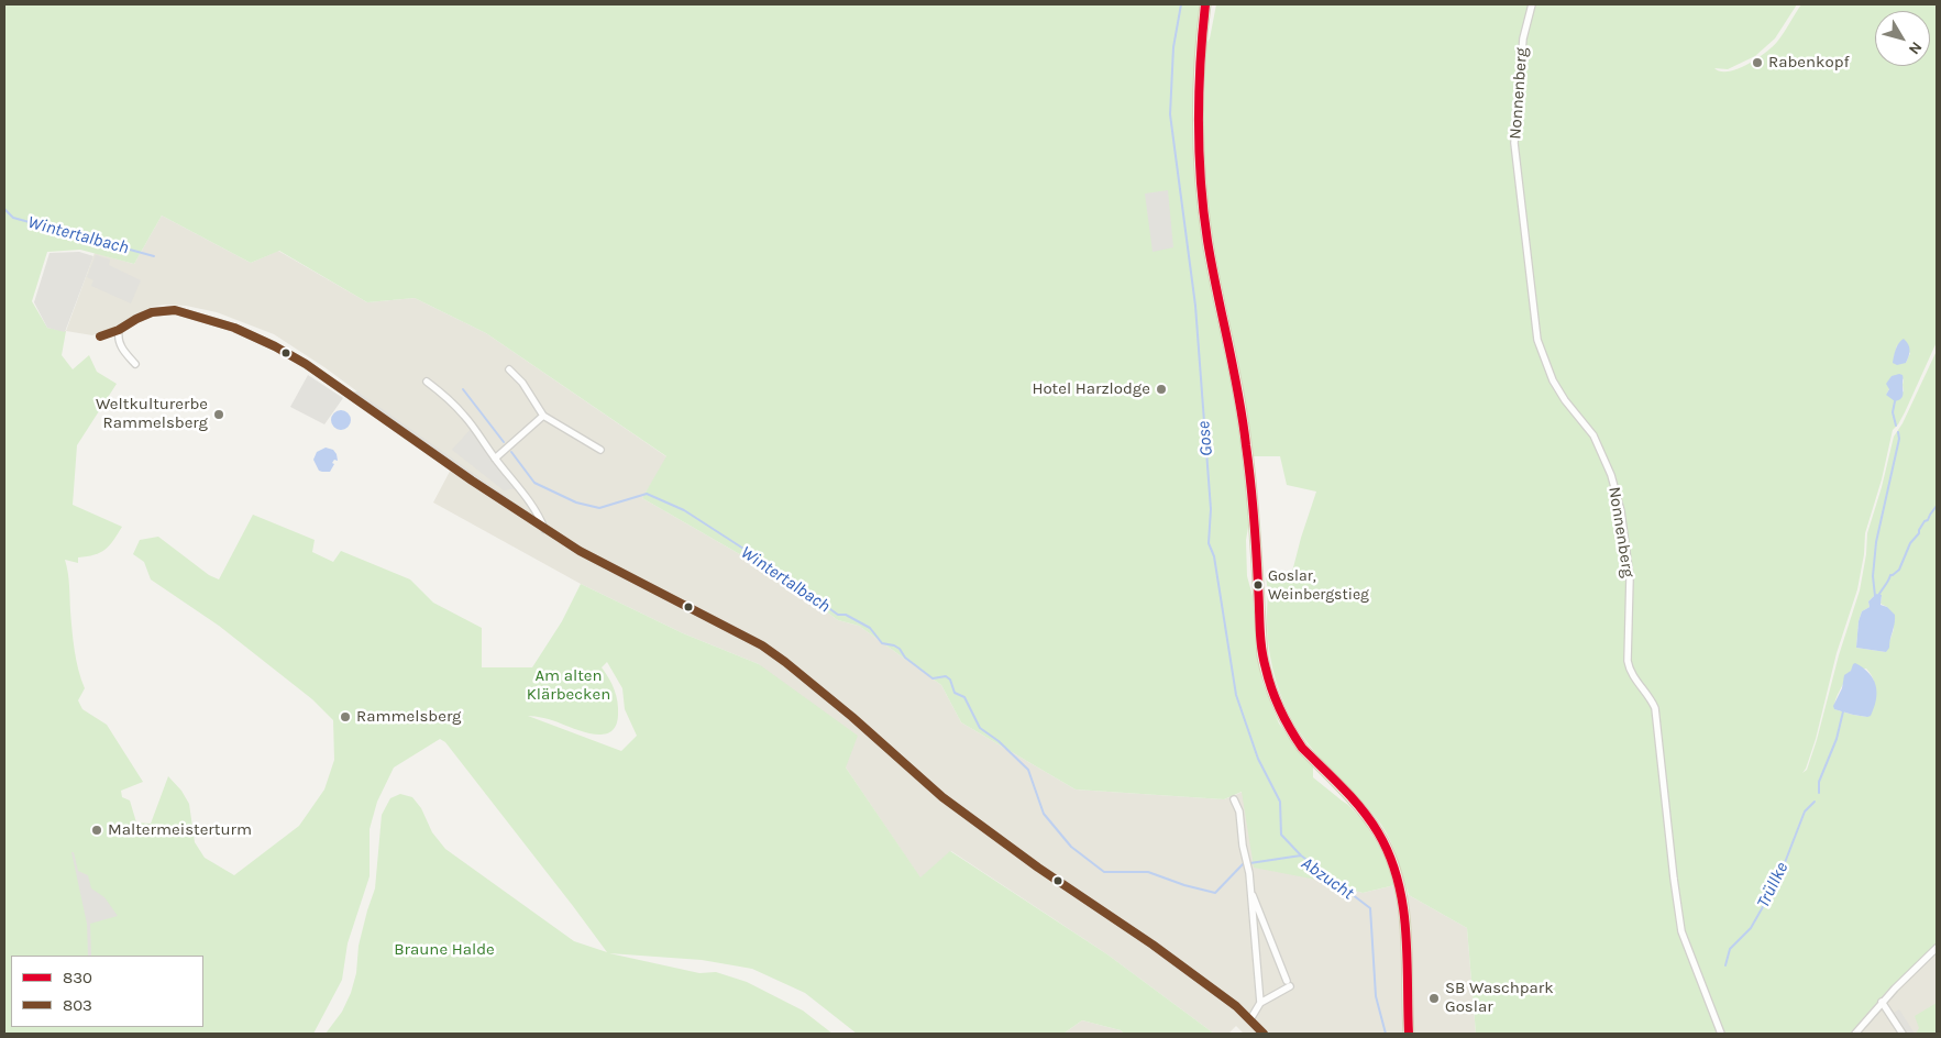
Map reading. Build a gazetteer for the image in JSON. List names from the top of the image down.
{
  "streets": {
    "street": ["Nonnenberg"]
  },
  "water": [
    "Wintertalbach",
    "Gose",
    "Abzucht",
    "Trüllke"
  ],
  "parks": ["Am alten Klärbecken", "Braune Halde"],
  "places": [
    "Rabenkopf",
    "Hotel Harzlodge",
    "Weltkulturerbe Rammelsberg",
    "Goslar, Weinbergstieg",
    "Rammelsberg",
    "Maltermeisterturm",
    "SB Waschpark Goslar"
  ],
  "lines": ["transit line 830", "transit line 803"],
  "legend": ["830", "803"],
  "north": "bottom right"
}
